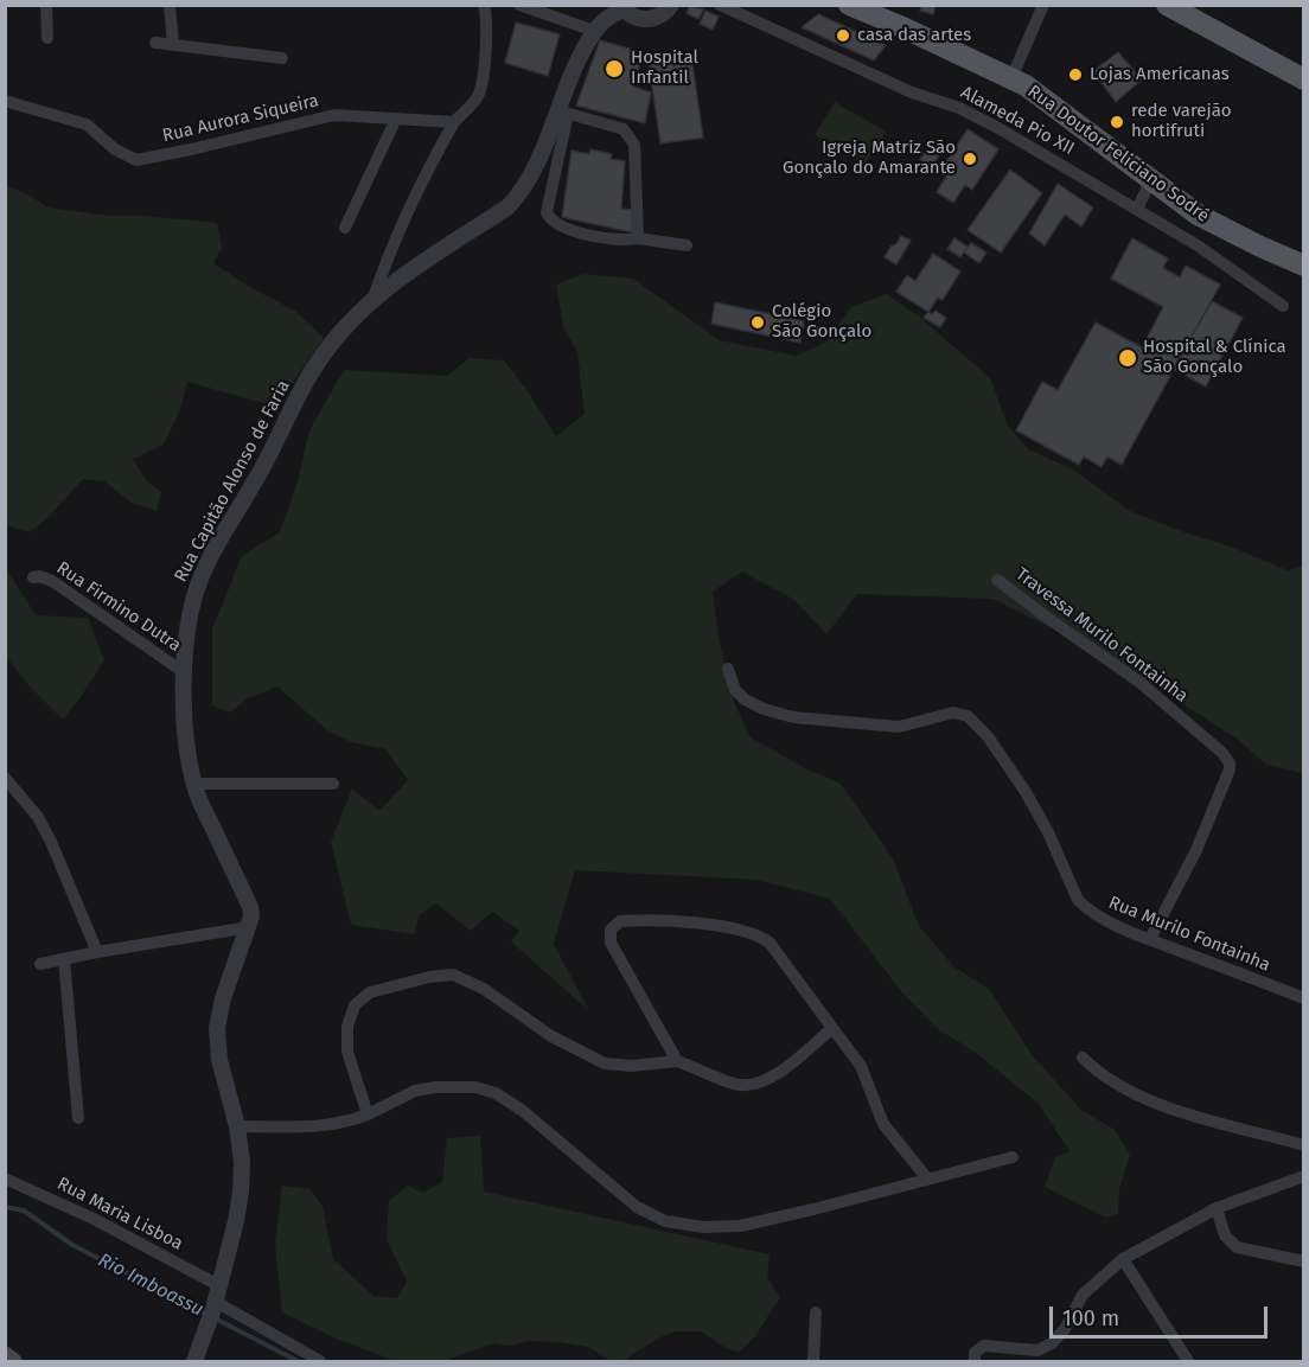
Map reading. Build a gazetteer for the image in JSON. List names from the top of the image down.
{
  "streets": {
    "main road": ["Rua Doutor Feliciano Sodré"],
    "street": [
      "Rua Aurora Siqueira",
      "Alameda Pio XII",
      "Rua Capitão Alonso de Faria",
      "Rua Firmino Dutra",
      "Travessa Murilo Fontainha",
      "Rua Murilo Fontainha",
      "Rua Maria Lisboa"
    ]
  },
  "crossings": [
    ["Rua Aurora Siqueira", "Rua Capitão Alonso de Faria"],
    ["Rua Capitão Alonso de Faria", "Rua Firmino Dutra"],
    ["Rua Capitão Alonso de Faria", "Rua Maria Lisboa"],
    ["Travessa Murilo Fontainha", "Rua Murilo Fontainha"]
  ],
  "water": ["Rio Imboassu"],
  "places": [
    "casa das artes",
    "Hospital Infantil",
    "Lojas Americanas",
    "rede varejão hortifruti",
    "Igreja Matriz São Gonçalo do Amarante",
    "Colégio São Gonçalo",
    "Hospital & Clínica São Gonçalo"
  ],
  "scale_bar": "100 m"
}
